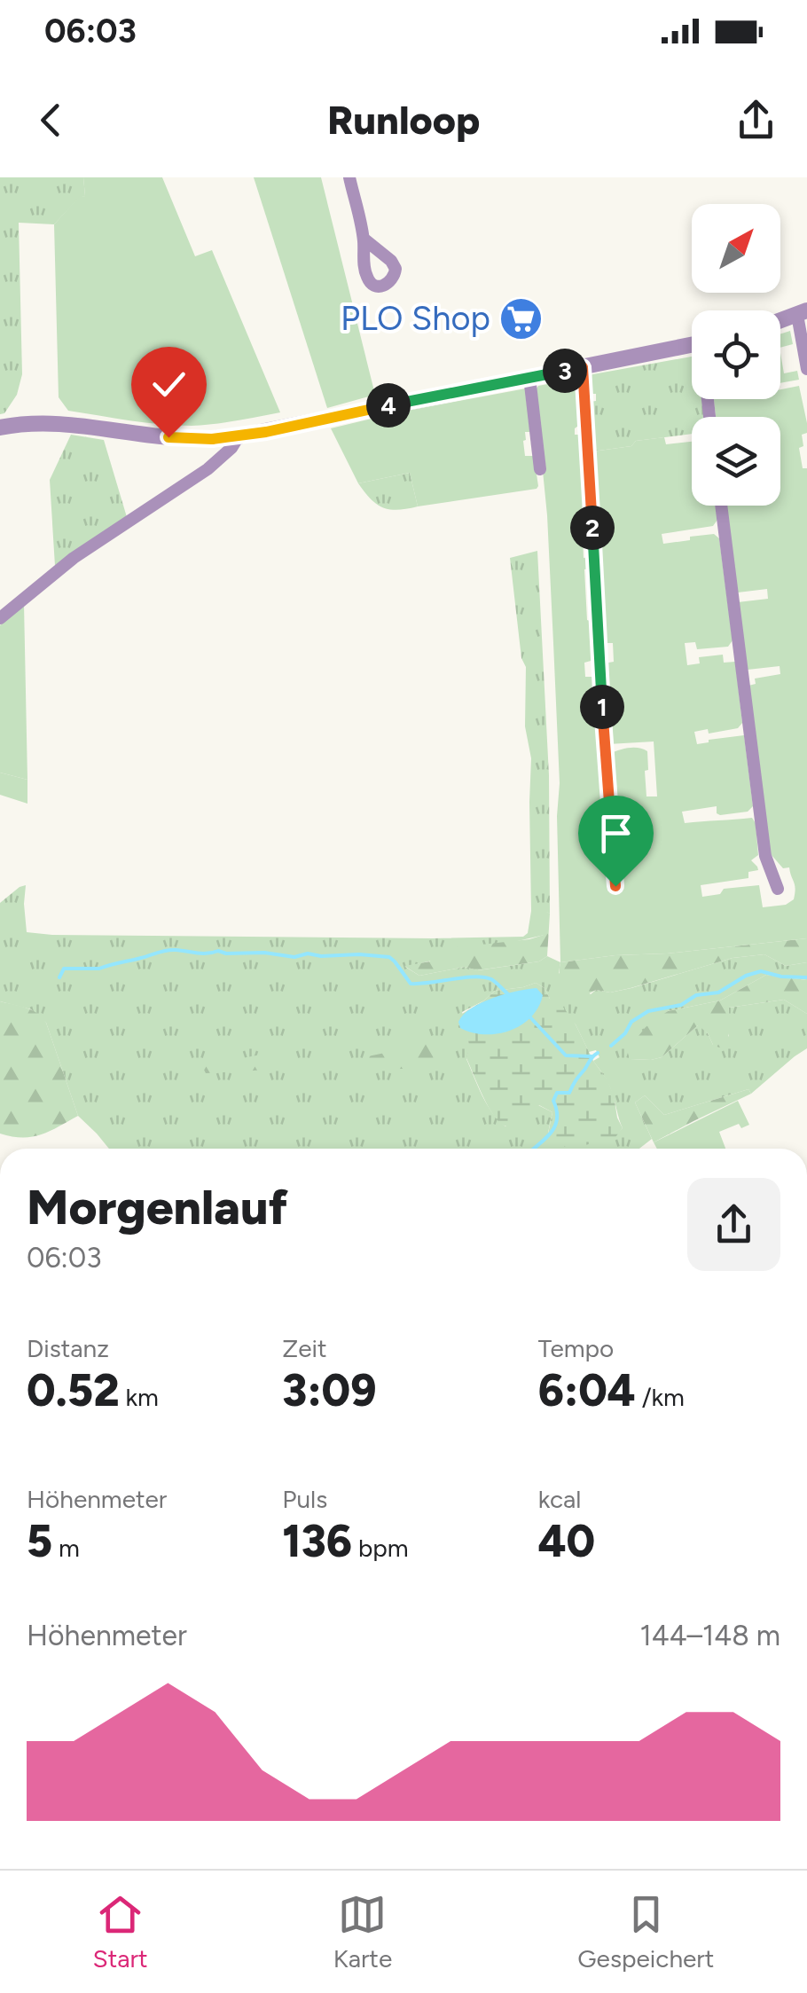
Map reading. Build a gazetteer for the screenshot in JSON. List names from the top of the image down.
{
  "places": {
    "supermarket": ["PLO Shop"]
  },
  "north": "top right",
  "page": {
    "status": "06:03",
    "header": "Runloop",
    "pins": [
      "3",
      "4",
      "2",
      "1"
    ],
    "heading": ["Morgenlauf", "06:03"],
    "stats": [
      ["Distanz", "0.52 km"],
      ["Zeit", "3:09"],
      ["Tempo", "6:04 /km"],
      ["Höhenmeter", "5 m"],
      ["Puls", "136 bpm"],
      ["kcal", "40"]
    ],
    "chart": ["Höhenmeter", "144–148 m"],
    "tabs": ["Start", "Karte", "Gespeichert"]
  }
}
